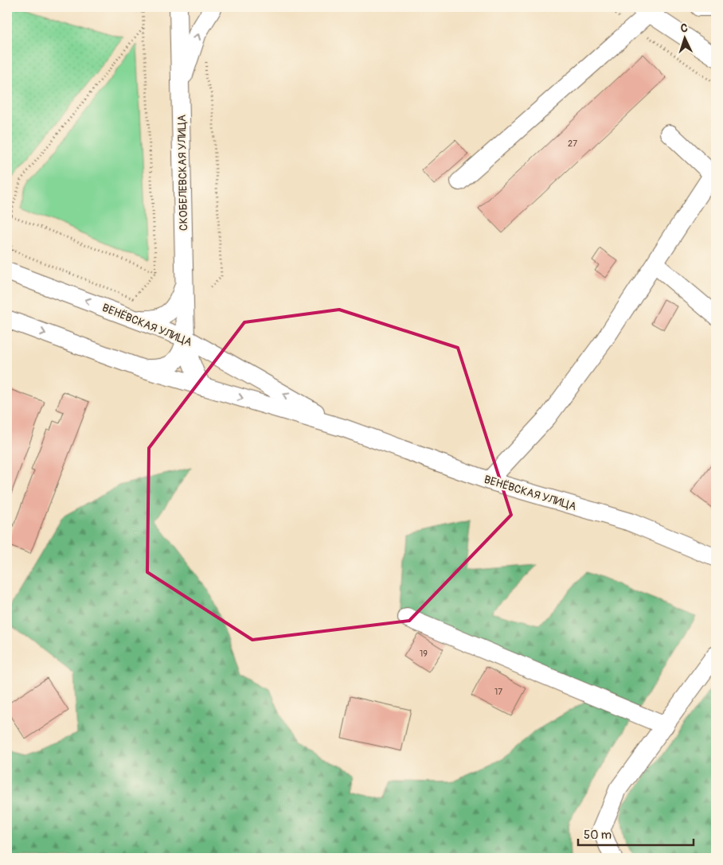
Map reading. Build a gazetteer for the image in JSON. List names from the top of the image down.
{
  "streets": {
    "street": ["СКОБЕЛЕВСКАЯ УЛИЦА", "ВЕНЁВСКАЯ УЛИЦА"]
  },
  "crossings": [
    ["СКОБЕЛЕВСКАЯ УЛИЦА", "ВЕНЁВСКАЯ УЛИЦА"]
  ],
  "house_numbers": ["27", "19", "17"],
  "scale_bar": "50 m",
  "north": "top"
}
